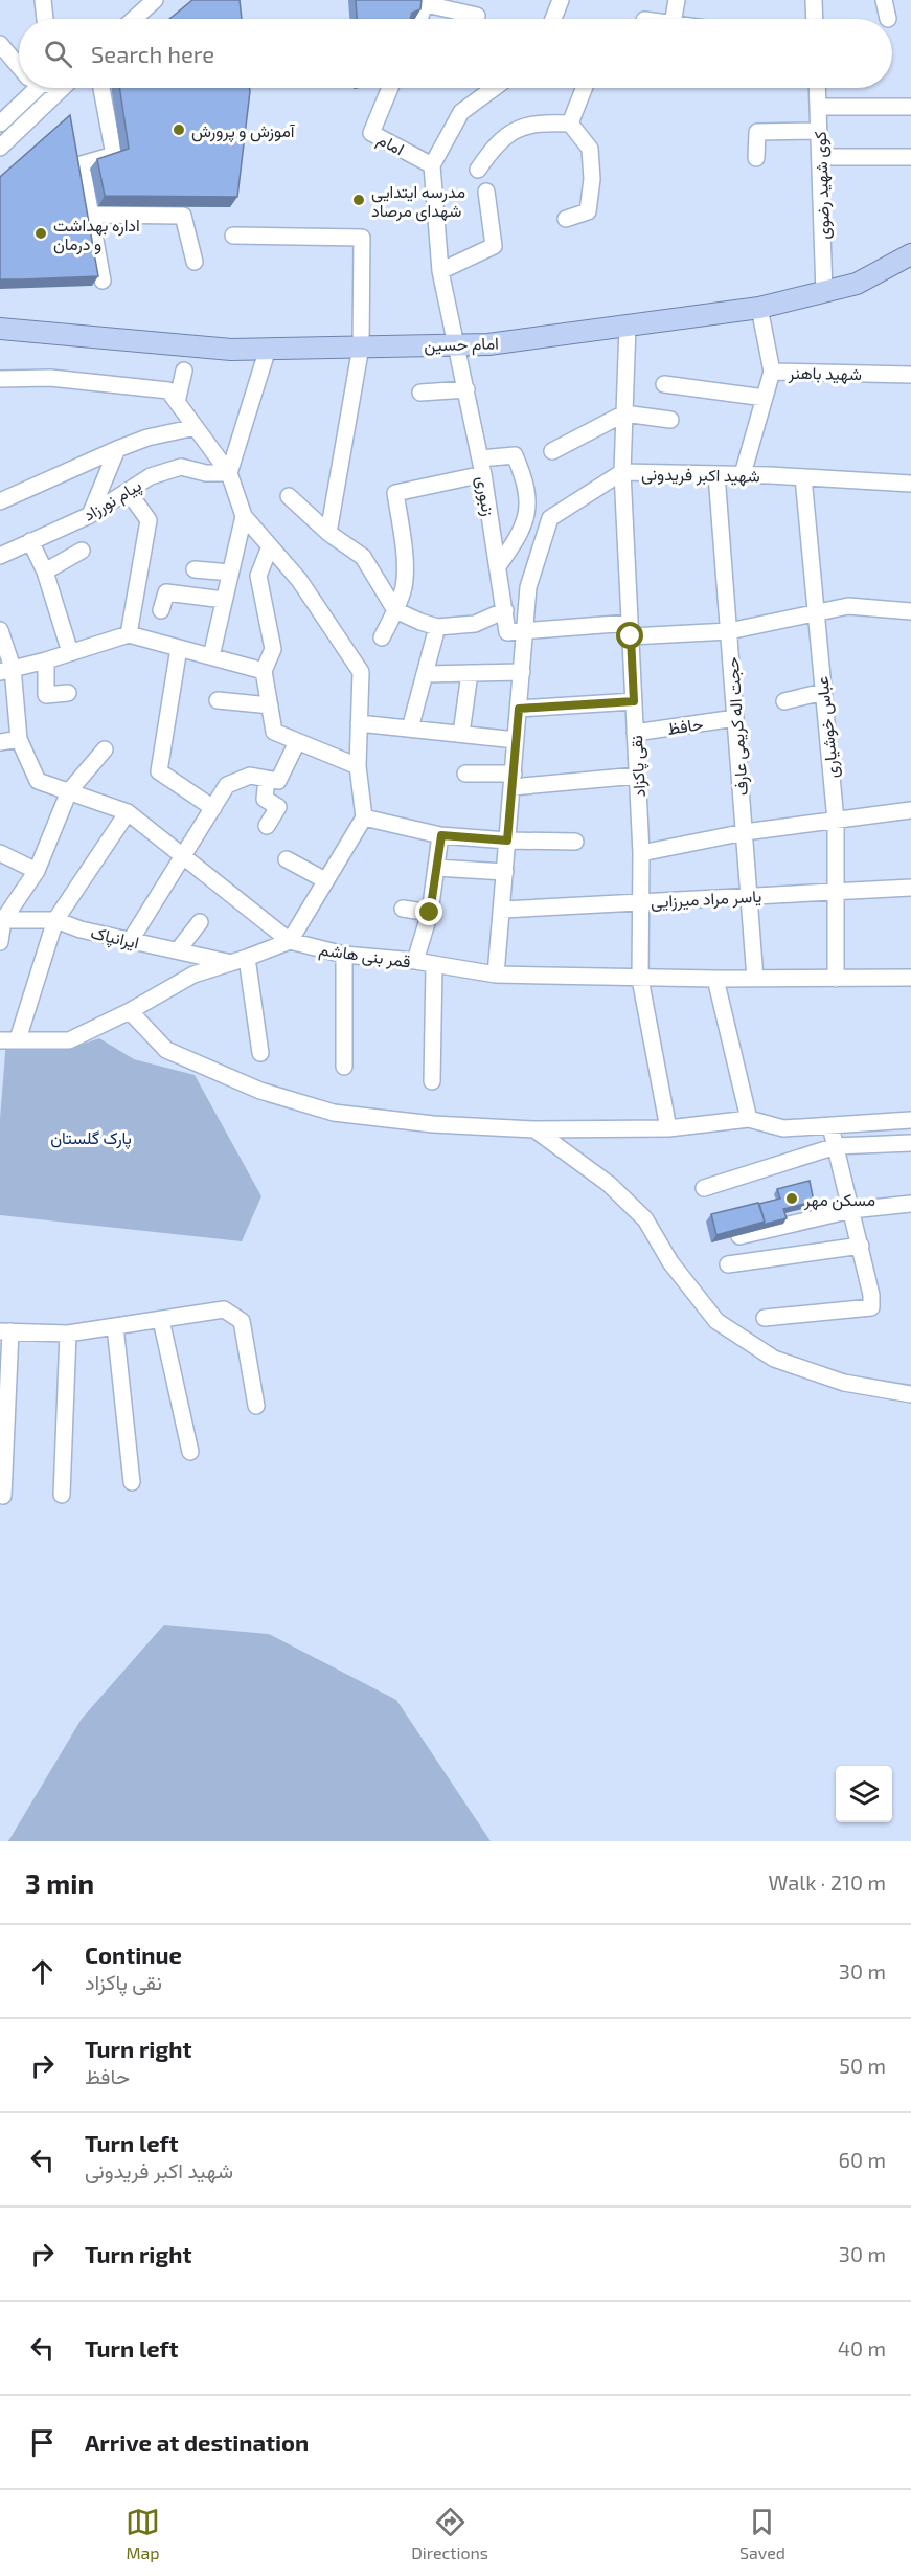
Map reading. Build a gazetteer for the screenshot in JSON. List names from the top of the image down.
{
  "streets": {
    "main road": ["امام حسین"],
    "street": [
      "امام",
      "کوی شهید رضوی",
      "شهید باهنر",
      "شهید اکبر فریدونی",
      "زنبوری",
      "پیام نورزاد",
      "حافظ",
      "حجت اله کریمی عارف",
      "عباس خوشیاری",
      "نقی پاکزاد",
      "یاسر مراد میرزایی",
      "ایرانپاک",
      "قمر بنی هاشم"
    ]
  },
  "crossings": [
    ["امام", "زنبوری"],
    ["کوی شهید رضوی", "امام حسین"],
    ["امام حسین", "زنبوری"],
    ["امام حسین", "نقی پاکزاد"],
    ["شهید باهنر", "شهید اکبر فریدونی"],
    ["شهید اکبر فریدونی", "زنبوری"],
    ["شهید اکبر فریدونی", "حجت اله کریمی عارف"],
    ["شهید اکبر فریدونی", "عباس خوشیاری"],
    ["شهید اکبر فریدونی", "نقی پاکزاد"],
    ["شهید اکبر فریدونی", "یاسر مراد میرزایی"],
    ["شهید اکبر فریدونی", "قمر بنی هاشم"],
    ["حافظ", "حجت اله کریمی عارف"],
    ["حافظ", "نقی پاکزاد"],
    ["حجت اله کریمی عارف", "یاسر مراد میرزایی"],
    ["حجت اله کریمی عارف", "قمر بنی هاشم"],
    ["عباس خوشیاری", "یاسر مراد میرزایی"],
    ["عباس خوشیاری", "قمر بنی هاشم"],
    ["نقی پاکزاد", "یاسر مراد میرزایی"],
    ["نقی پاکزاد", "قمر بنی هاشم"]
  ],
  "parks": ["پارک گلستان"],
  "places": [
    "آموزش و پرورش",
    "مدرسه ایتدایی شهدای مرصاد",
    "اداره بهداشت و درمان",
    "مسکن مهر"
  ],
  "page": {
    "search": "Search here",
    "heading": ["3 min", "Walk · 210 m"],
    "list": [
      ["Continue", "نقی پاکزاد", "30 m"],
      ["Turn right", "حافظ", "50 m"],
      ["Turn left", "شهید اکبر فریدونی", "60 m"],
      ["Turn right", "30 m"],
      ["Turn left", "40 m"],
      "Arrive at destination"
    ],
    "nav": ["Map", "Directions", "Saved"]
  }
}
